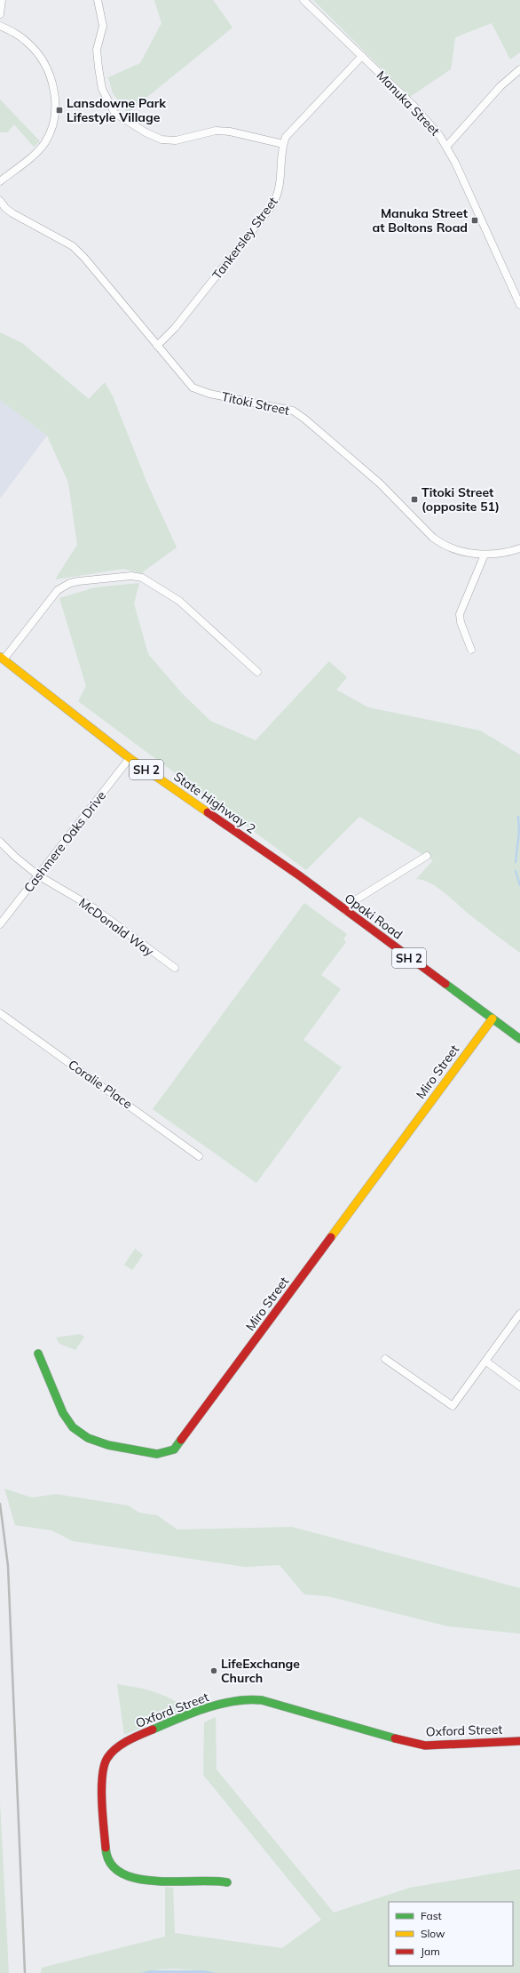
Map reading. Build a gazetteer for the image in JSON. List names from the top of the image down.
{
  "streets": {
    "main road": [
      "SH 2",
      "State Highway 2",
      "Opaki Road",
      "Miro Street",
      "Oxford Street"
    ],
    "street": [
      "Manuka Street",
      "Tankersley Street",
      "Titoki Street",
      "Cashmere Oaks Drive",
      "McDonald Way",
      "Coralie Place"
    ]
  },
  "crossings": [
    ["Manuka Street", "Tankersley Street"],
    ["Tankersley Street", "Titoki Street"],
    ["State Highway 2", "Cashmere Oaks Drive"],
    ["State Highway 2", "Opaki Road"],
    ["Cashmere Oaks Drive", "McDonald Way"],
    ["Opaki Road", "Miro Street"]
  ],
  "places": {
    "transit": ["Lansdowne Park Lifestyle Village", "Manuka Street at Boltons Road", "Titoki Street (opposite 51)"],
    "other": ["LifeExchange Church"]
  },
  "legend": ["Fast", "Slow", "Jam"]
}
